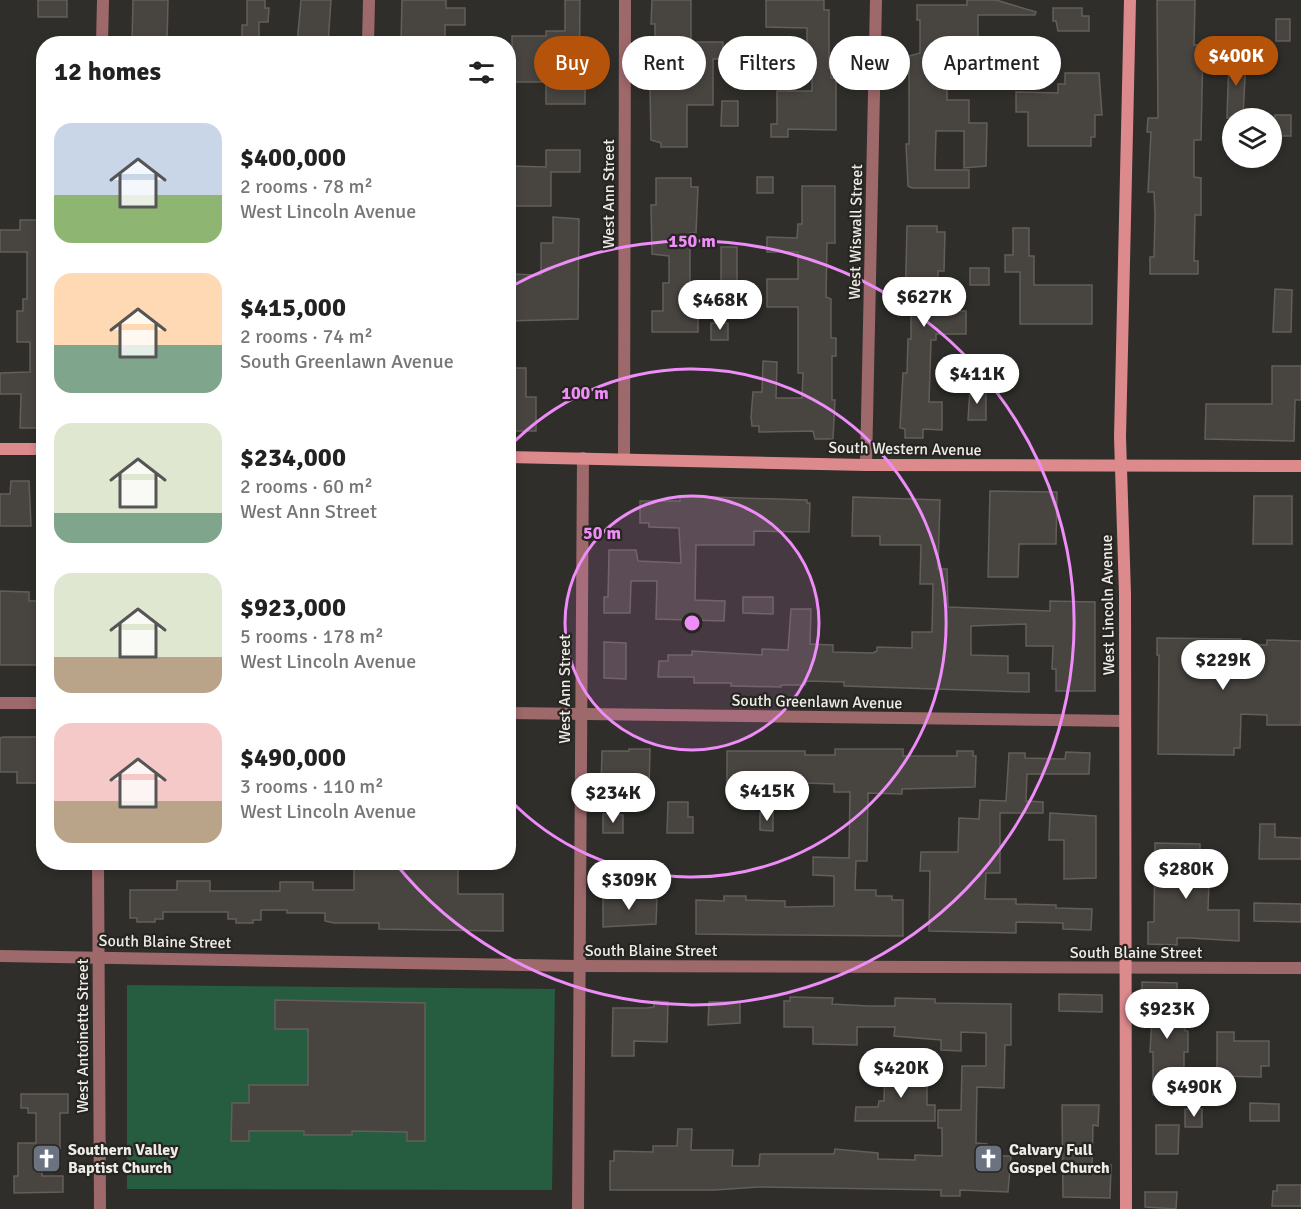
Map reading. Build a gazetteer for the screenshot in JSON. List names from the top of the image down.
{
  "streets": {
    "main road": ["South Western Avenue", "West Lincoln Avenue"],
    "street": [
      "West Ann Street",
      "West Wiswall Street",
      "South Greenlawn Avenue",
      "South Blaine Street",
      "West Antoinette Street"
    ]
  },
  "crossings": [
    ["West Ann Street", "South Western Avenue"],
    ["West Ann Street", "South Greenlawn Avenue"],
    ["West Ann Street", "South Blaine Street"],
    ["West Wiswall Street", "South Western Avenue"],
    ["South Western Avenue", "West Lincoln Avenue"],
    ["West Lincoln Avenue", "South Greenlawn Avenue"],
    ["West Lincoln Avenue", "South Blaine Street"],
    ["South Blaine Street", "West Antoinette Street"]
  ],
  "places": {
    "church": ["Southern Valley Baptist Church", "Calvary Full Gospel Church"]
  },
  "page": {
    "price": [
      "$400K",
      "$627K",
      "$468K",
      "$411K",
      "$229K",
      "$415K",
      "$234K",
      "$280K",
      "$309K",
      "$923K",
      "$420K",
      "$490K"
    ],
    "chip": [
      "Buy",
      "Rent",
      "Filters",
      "New",
      "Apartment"
    ],
    "heading": "12 homes",
    "list": [
      {
        "name": "$400,000",
        "note": "2 rooms · 78 m² · West Lincoln Avenue"
      },
      {
        "name": "$415,000",
        "note": "2 rooms · 74 m² · South Greenlawn Avenue"
      },
      {
        "name": "$234,000",
        "note": "2 rooms · 60 m² · West Ann Street"
      },
      {
        "name": "$923,000",
        "note": "5 rooms · 178 m² · West Lincoln Avenue"
      },
      {
        "name": "$490,000",
        "note": "3 rooms · 110 m² · West Lincoln Avenue"
      }
    ]
  },
  "rings": ["150 m", "100 m", "50 m"]
}
